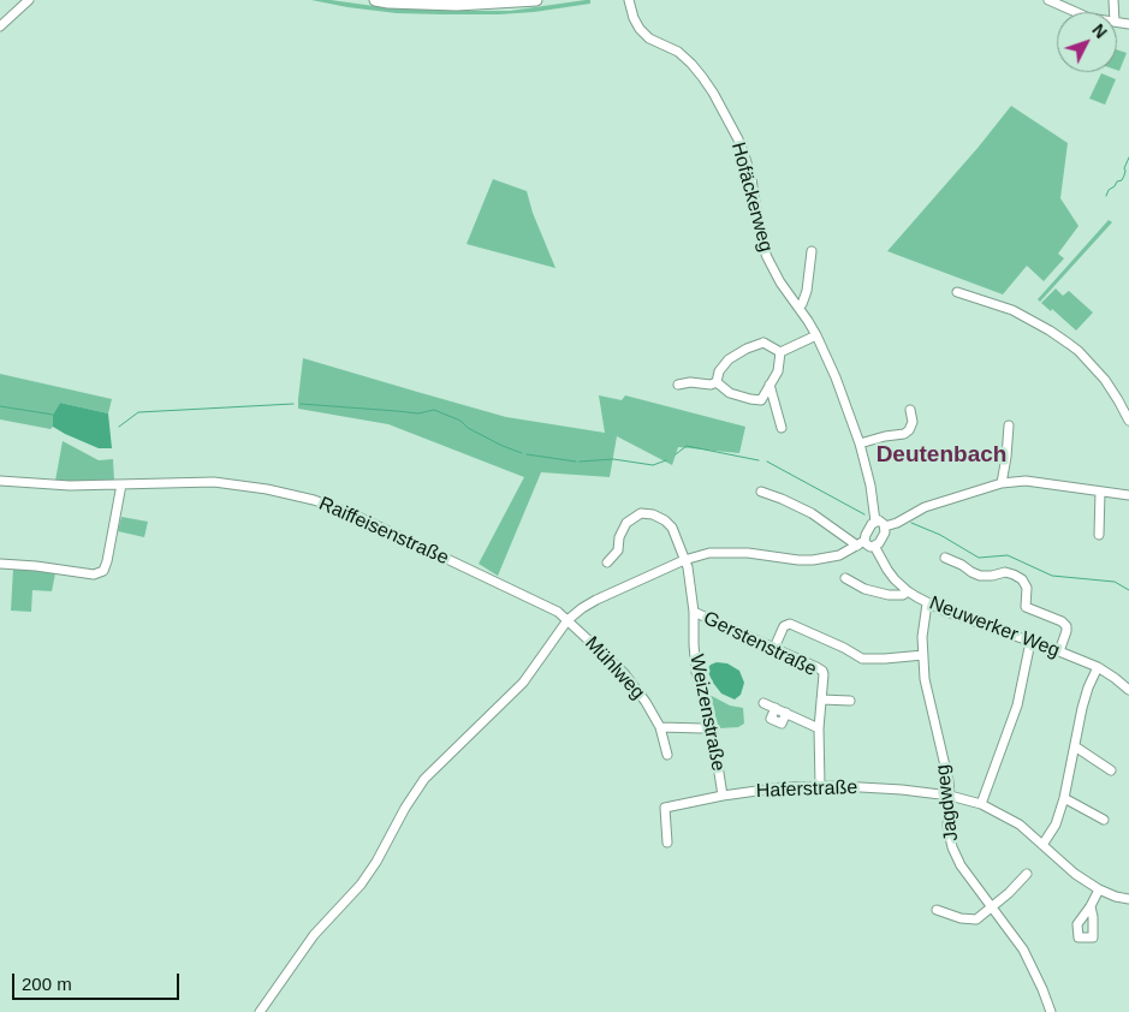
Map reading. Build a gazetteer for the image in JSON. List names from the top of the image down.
{
  "streets": {
    "street": [
      "Hofäckerweg",
      "Raiffeisenstraße",
      "Neuwerker Weg",
      "Gerstenstraße",
      "Mühlweg",
      "Weizenstraße",
      "Haferstraße",
      "Jagdweg"
    ]
  },
  "crossings": [
    ["Raiffeisenstraße", "Mühlweg"],
    ["Neuwerker Weg", "Jagdweg"],
    ["Gerstenstraße", "Weizenstraße"],
    ["Gerstenstraße", "Haferstraße"],
    ["Weizenstraße", "Haferstraße"],
    ["Haferstraße", "Jagdweg"]
  ],
  "districts": ["Deutenbach"],
  "scale_bar": "200 m",
  "north": "top right"
}
